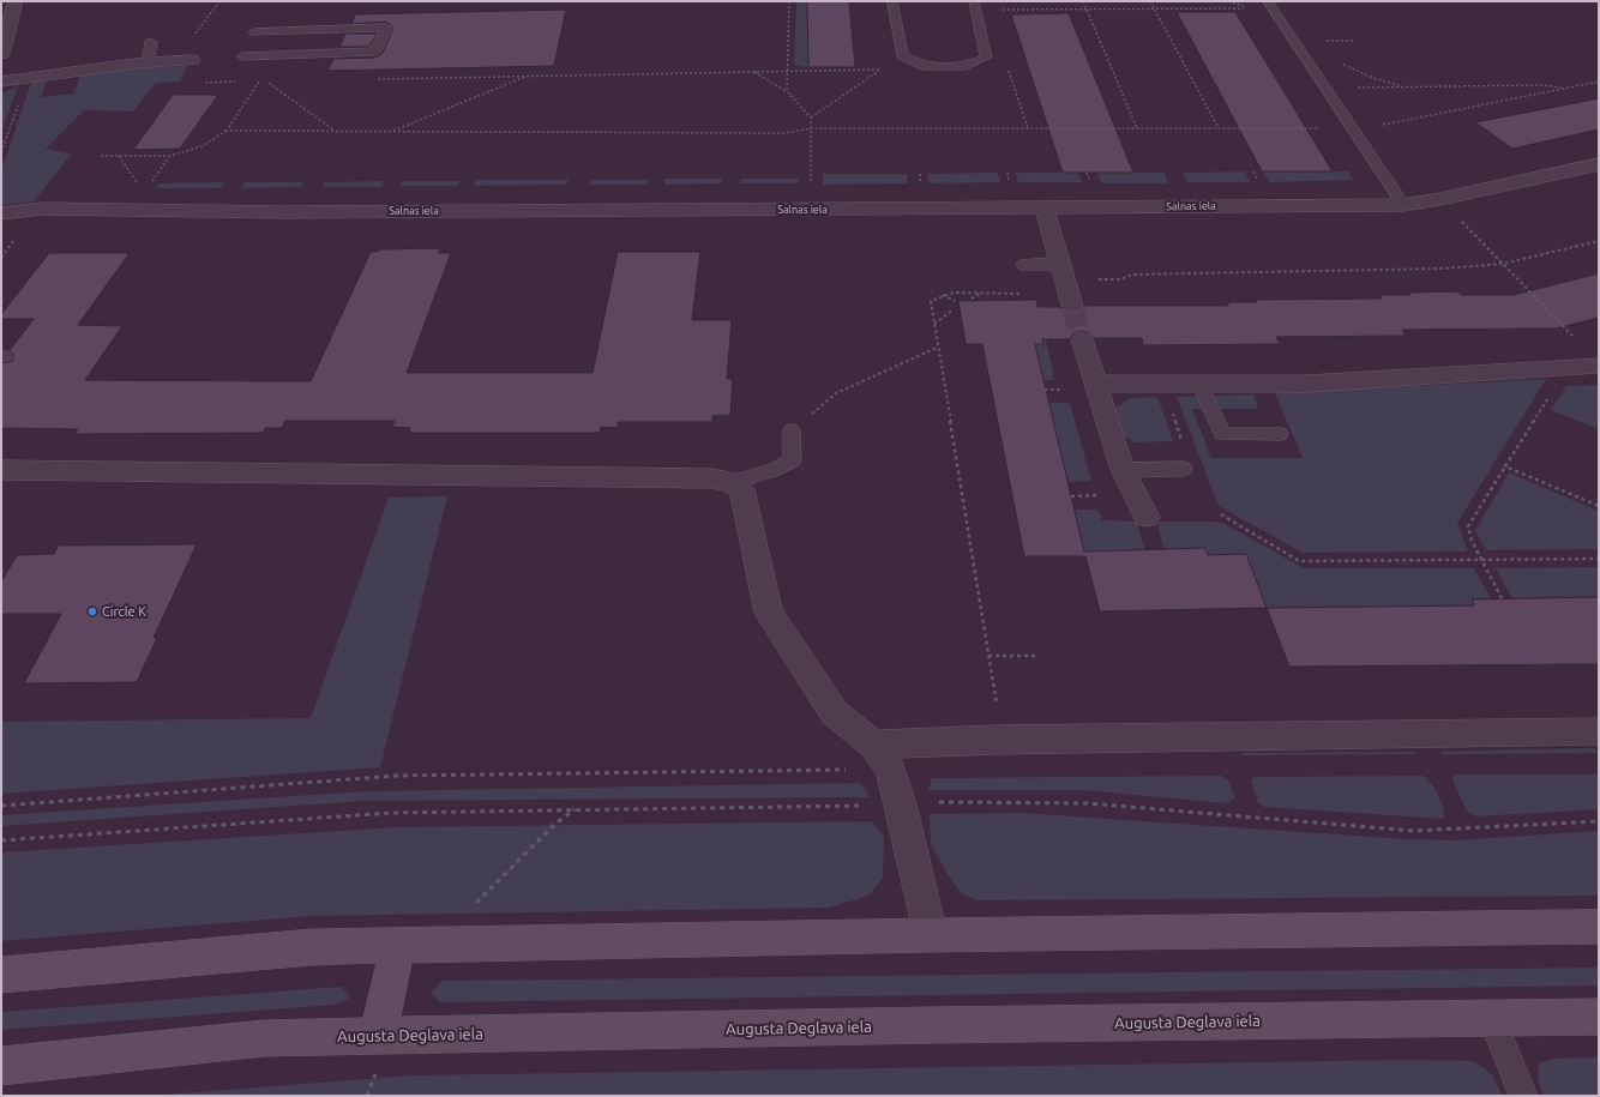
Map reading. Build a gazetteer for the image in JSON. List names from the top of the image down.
{
  "streets": {
    "main road": ["Augusta Deglava iela"],
    "street": ["Salnas iela"]
  },
  "places": ["Circle K"]
}
